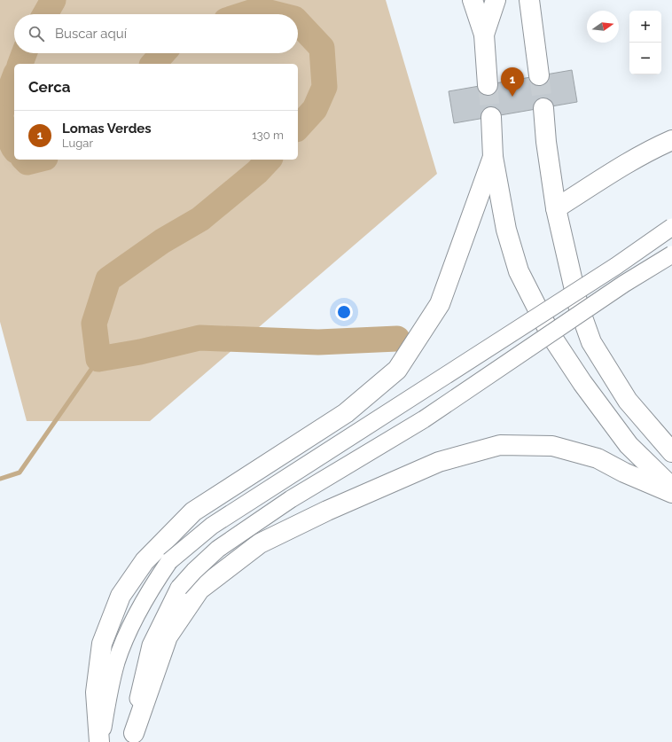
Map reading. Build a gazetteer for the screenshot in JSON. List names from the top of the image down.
{
  "north": "right",
  "page": {
    "map_buttons": ["+", "−"],
    "search": "Buscar aquí",
    "heading": "Cerca",
    "pins": "1",
    "list": [
      {
        "mark": "1",
        "name": "Lomas Verdes",
        "note": "Lugar",
        "value": "130 m"
      }
    ]
  }
}
